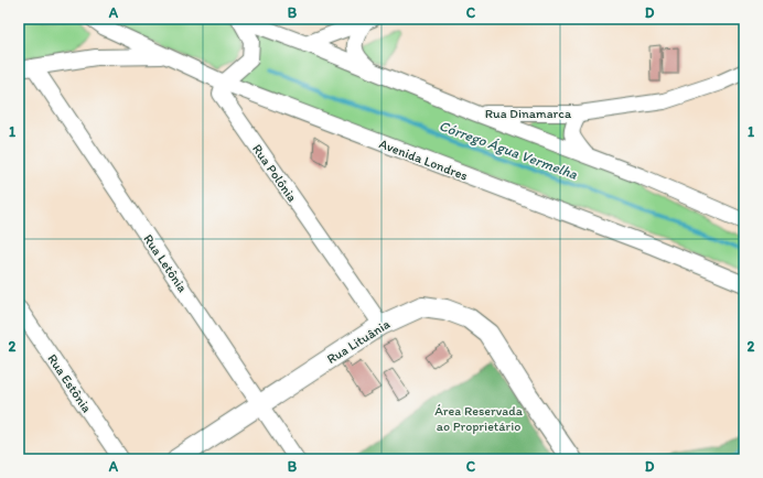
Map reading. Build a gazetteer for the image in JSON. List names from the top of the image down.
{
  "streets": {
    "street": [
      "Rua Dinamarca",
      "Avenida Londres",
      "Rua Polônia",
      "Rua Letônia",
      "Rua Lituânia",
      "Rua Estônia"
    ]
  },
  "crossings": [
    ["Avenida Londres", "Rua Polônia"],
    ["Rua Polônia", "Rua Lituânia"],
    ["Rua Letônia", "Rua Lituânia"]
  ],
  "water": ["Córrego Água Vermelha"],
  "parks": ["Área Reservada ao Proprietário"],
  "grid": {
    "columns": [
      "A",
      "B",
      "C",
      "D"
    ],
    "rows": ["1", "2"]
  }
}
